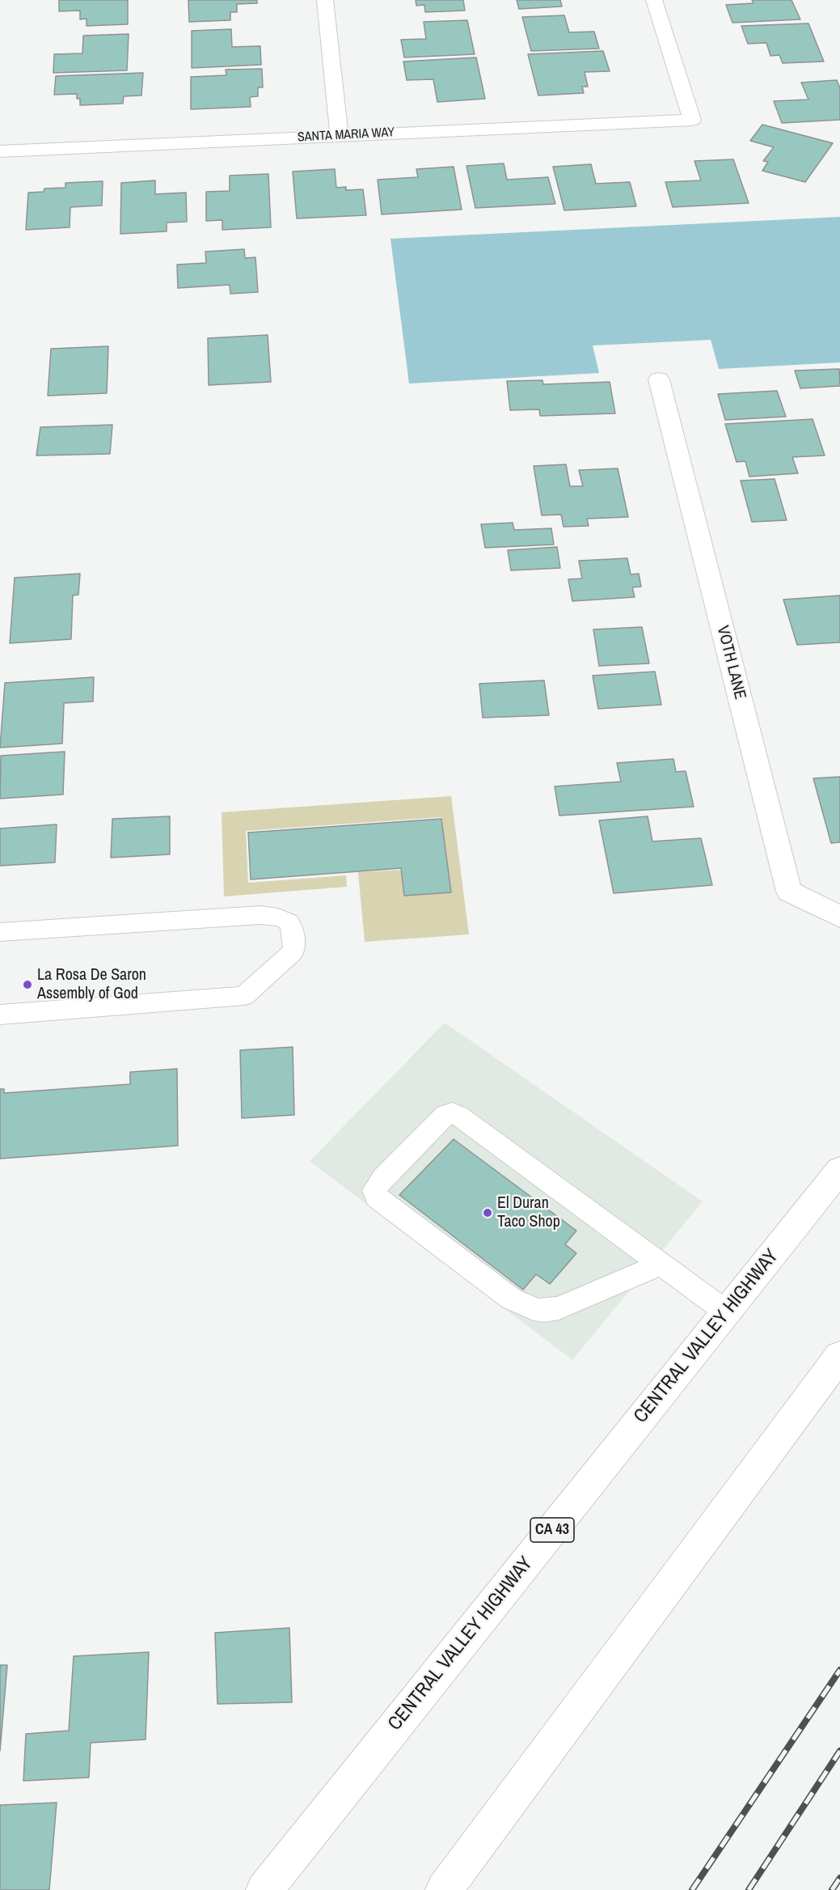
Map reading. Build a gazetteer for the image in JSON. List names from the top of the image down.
{
  "streets": {
    "street": [
      "SANTA MARIA WAY",
      "VOTH LANE",
      "CENTRAL VALLEY HIGHWAY",
      "CA 43"
    ]
  },
  "places": ["La Rosa De Saron Assembly of God", "El Duran Taco Shop"]
}
